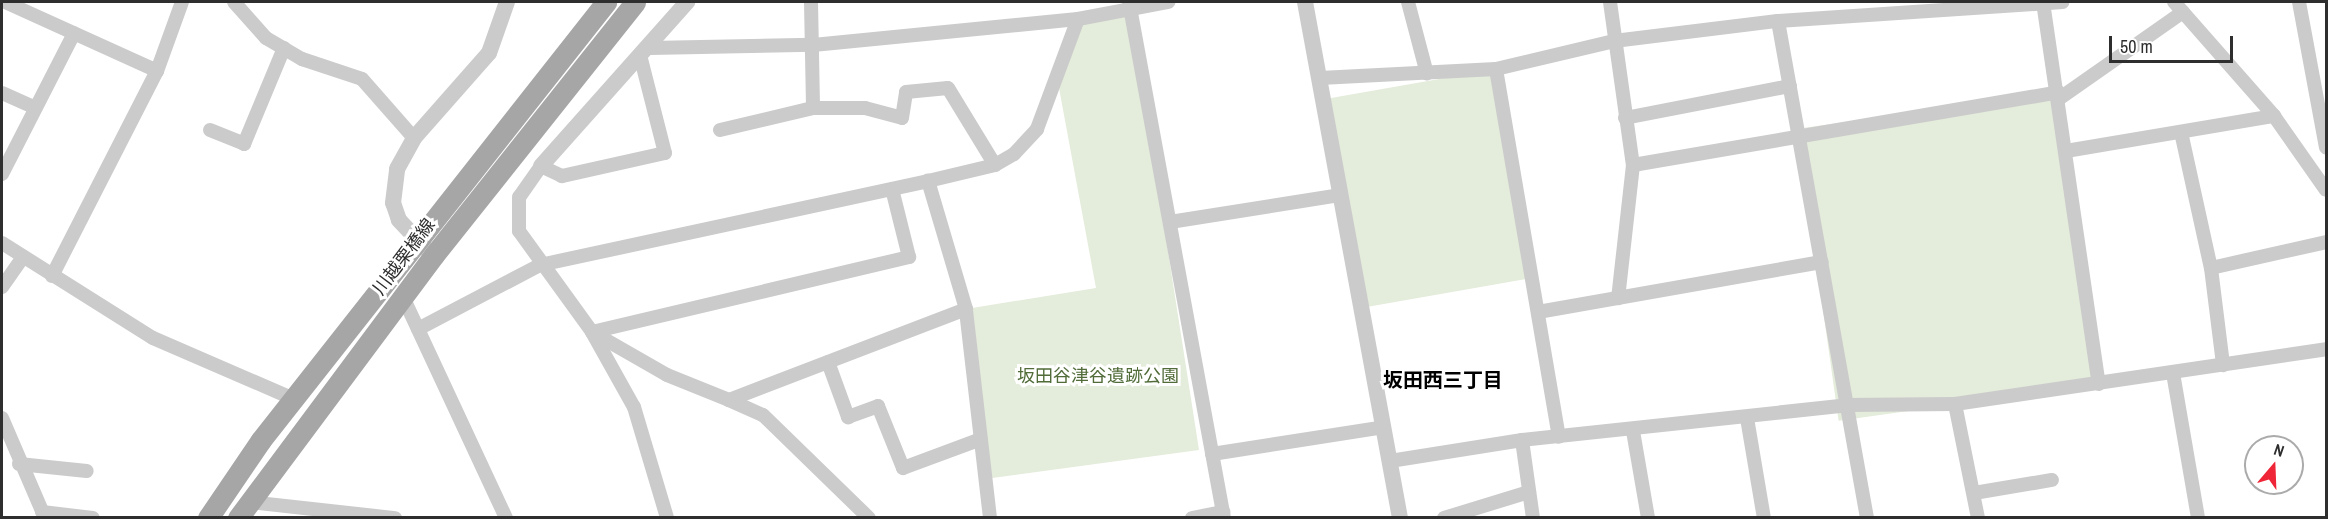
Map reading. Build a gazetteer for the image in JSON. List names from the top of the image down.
{
  "streets": {
    "main road": ["川越栗橋線"]
  },
  "districts": ["坂田西三丁目"],
  "parks": ["坂田谷津谷遺跡公園"],
  "scale_bar": "50 m",
  "north": "top"
}
